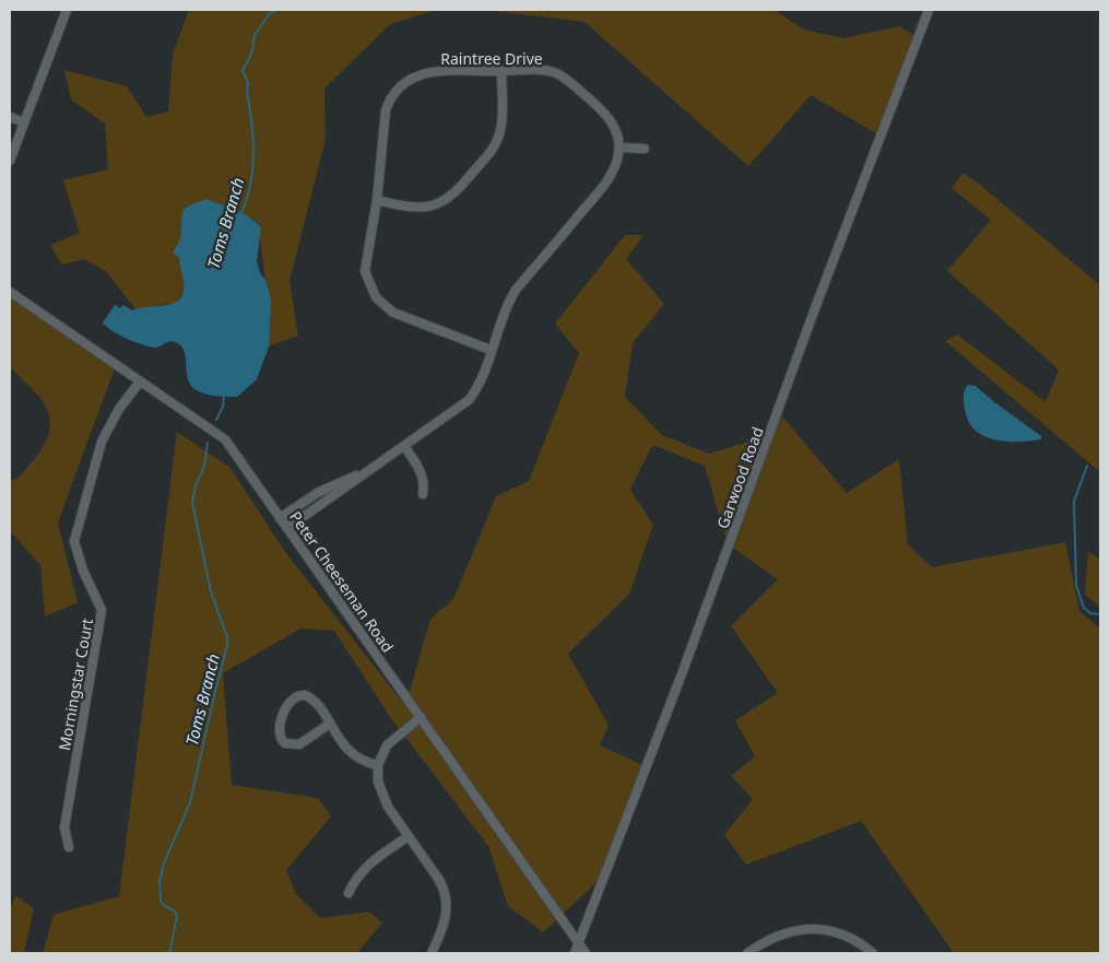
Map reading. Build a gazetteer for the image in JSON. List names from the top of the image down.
{
  "streets": {
    "street": [
      "Raintree Drive",
      "Garwood Road",
      "Peter Cheeseman Road",
      "Morningstar Court"
    ]
  },
  "crossings": [
    ["Garwood Road", "Peter Cheeseman Road"],
    ["Peter Cheeseman Road", "Morningstar Court"]
  ],
  "water": ["Toms Branch"]
}
